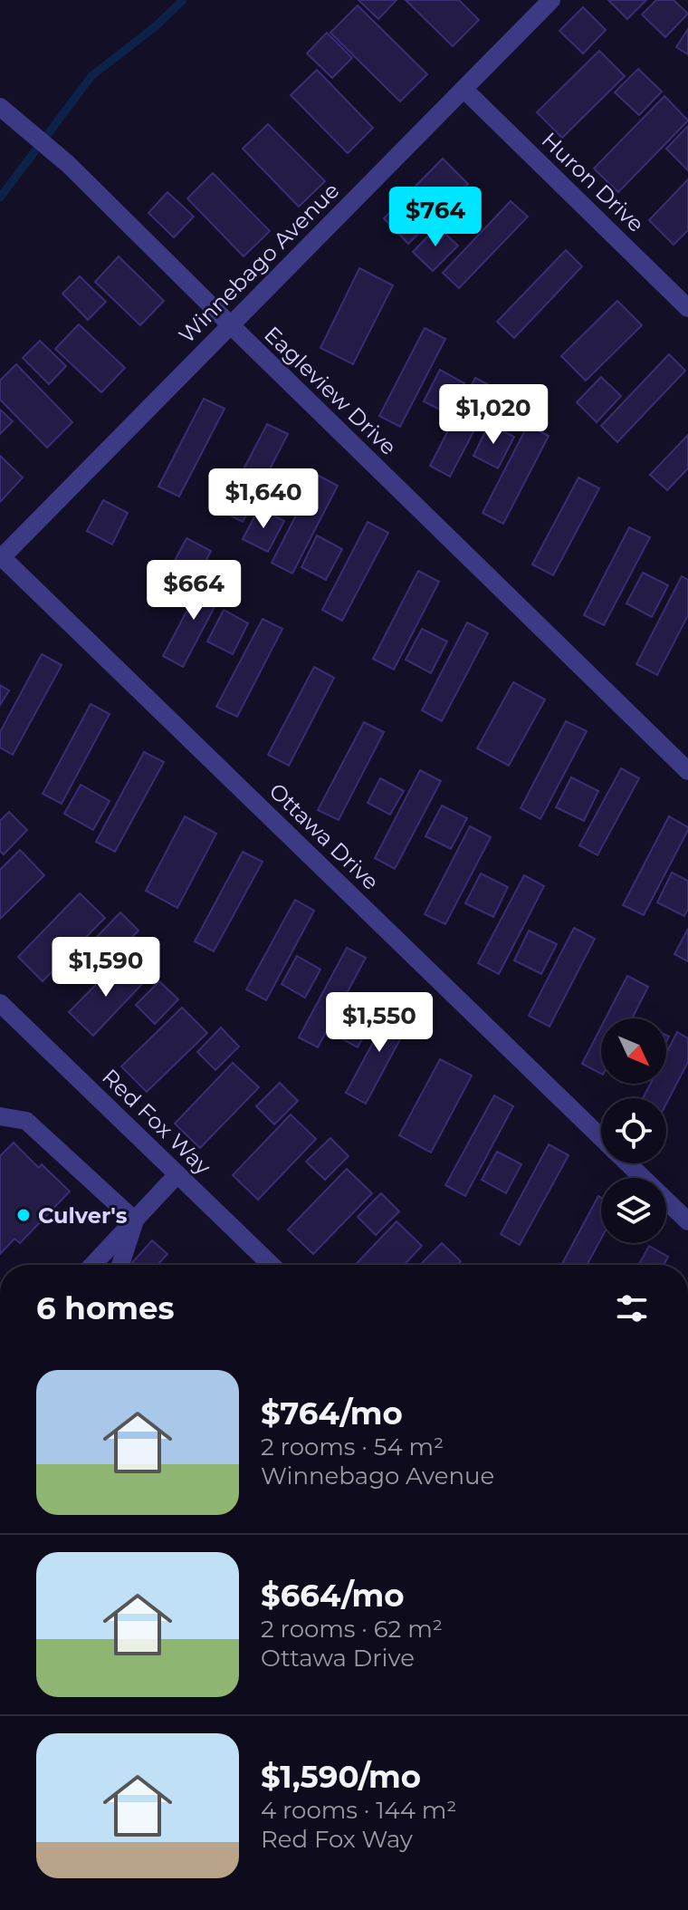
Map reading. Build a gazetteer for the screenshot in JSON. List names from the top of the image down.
{
  "streets": {
    "street": [
      "Huron Drive",
      "Winnebago Avenue",
      "Eagleview Drive",
      "Ottawa Drive",
      "Red Fox Way"
    ]
  },
  "crossings": [
    ["Huron Drive", "Winnebago Avenue"],
    ["Winnebago Avenue", "Eagleview Drive"],
    ["Winnebago Avenue", "Ottawa Drive"]
  ],
  "places": ["Culver's"],
  "north": "bottom right",
  "page": {
    "price": [
      "$764",
      "$1,020",
      "$1,640",
      "$664",
      "$1,590",
      "$1,550"
    ],
    "heading": "6 homes",
    "list": [
      {
        "name": "$764/mo",
        "note": "2 rooms · 54 m² · Winnebago Avenue"
      },
      {
        "name": "$664/mo",
        "note": "2 rooms · 62 m² · Ottawa Drive"
      },
      {
        "name": "$1,590/mo",
        "note": "4 rooms · 144 m² · Red Fox Way"
      }
    ]
  }
}
